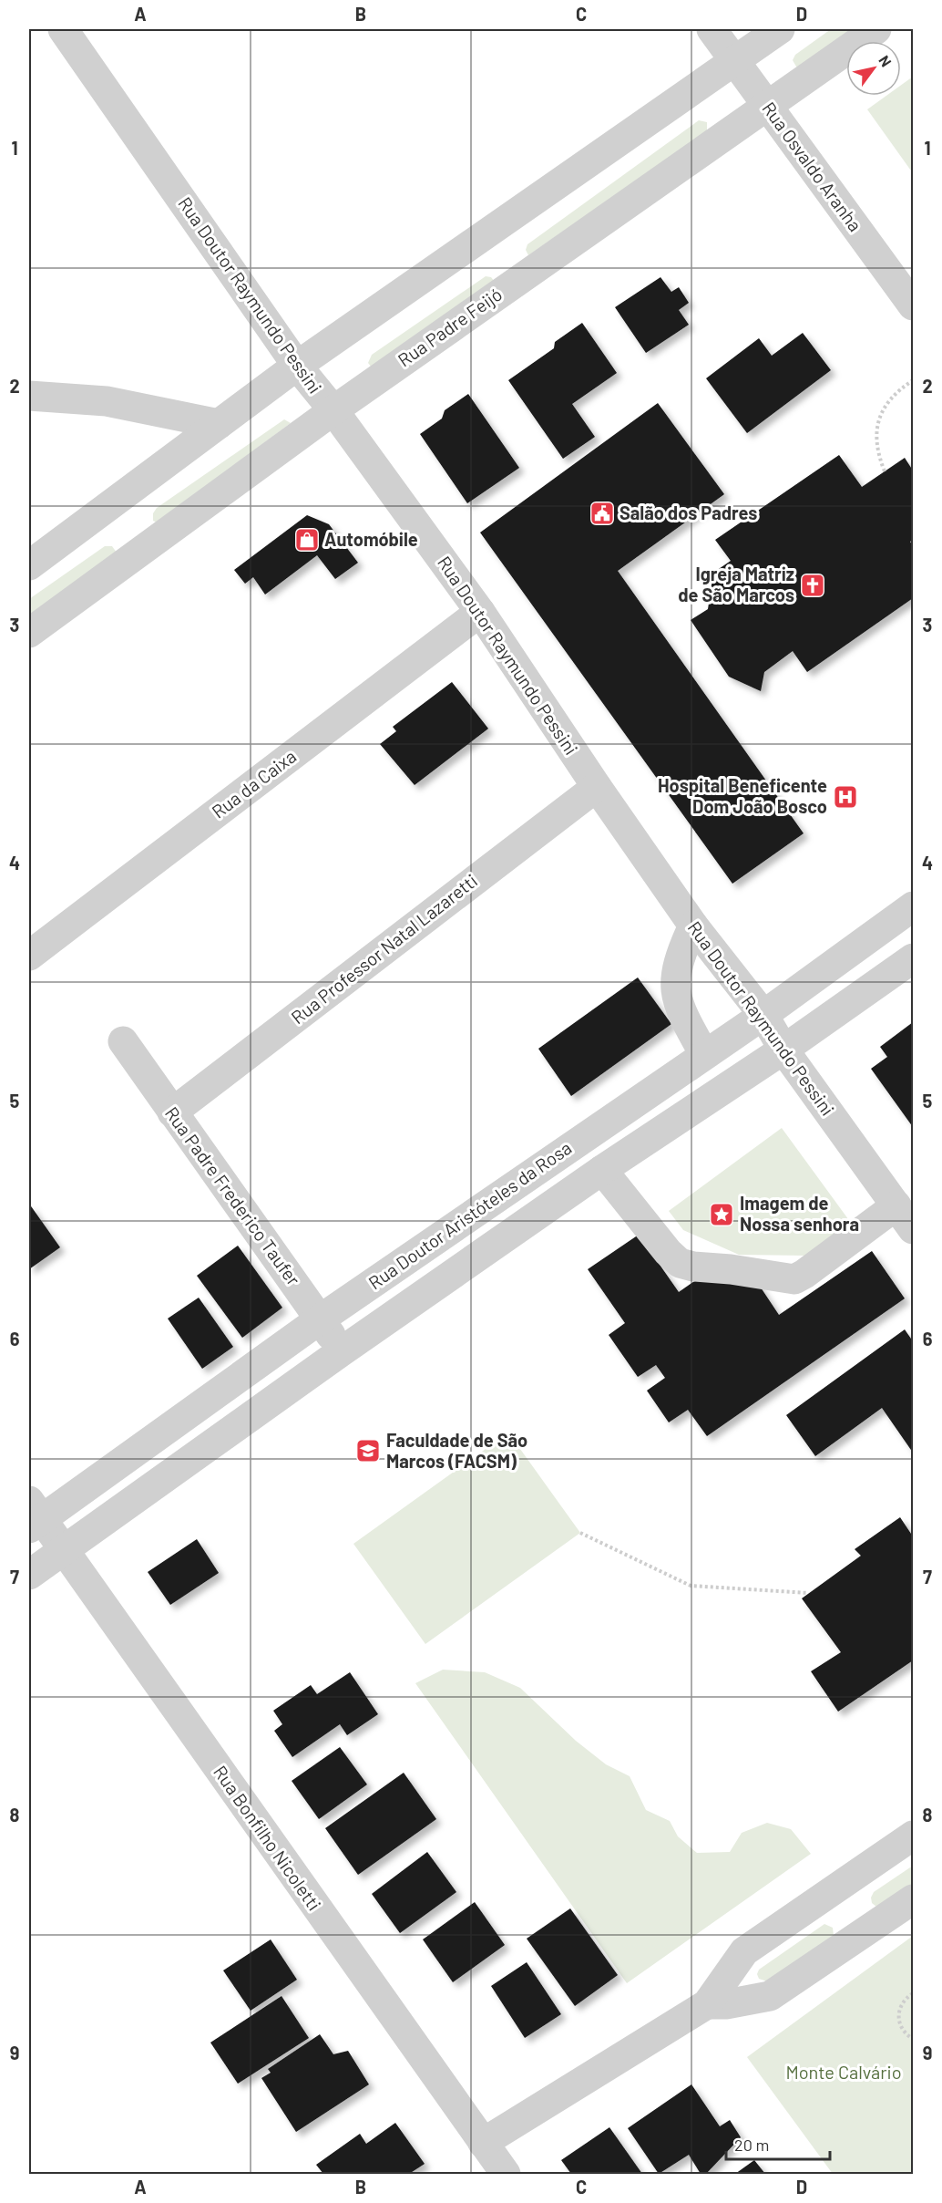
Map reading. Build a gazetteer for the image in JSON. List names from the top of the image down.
{
  "streets": {
    "street": [
      "Rua Osvaldo Aranha",
      "Rua Doutor Raymundo Pessini",
      "Rua Padre Feijó",
      "Rua da Caixa",
      "Rua Professor Natal Lazaretti",
      "Rua Padre Frederico Taufer",
      "Rua Doutor Aristóteles da Rosa",
      "Rua Bonfilho Nicoletti"
    ]
  },
  "crossings": [
    ["Rua Osvaldo Aranha", "Rua Padre Feijó"],
    ["Rua Doutor Raymundo Pessini", "Rua Padre Feijó"],
    ["Rua Doutor Raymundo Pessini", "Rua da Caixa"],
    ["Rua Doutor Raymundo Pessini", "Rua Professor Natal Lazaretti"],
    ["Rua Doutor Raymundo Pessini", "Rua Doutor Aristóteles da Rosa"],
    ["Rua Professor Natal Lazaretti", "Rua Padre Frederico Taufer"],
    ["Rua Padre Frederico Taufer", "Rua Doutor Aristóteles da Rosa"],
    ["Rua Doutor Aristóteles da Rosa", "Rua Bonfilho Nicoletti"]
  ],
  "parks": ["Monte Calvário"],
  "places": {
    "public building": ["Salão dos Padres"],
    "shop": ["Automóbile"],
    "church": ["Igreja Matriz de São Marcos"],
    "hospital": ["Hospital Beneficente Dom João Bosco"],
    "place": ["Imagem de Nossa senhora"],
    "school or university": ["Faculdade de São Marcos (FACSM)"]
  },
  "scale_bar": "20 m",
  "north": "top right",
  "grid": {
    "columns": [
      "A",
      "B",
      "C",
      "D"
    ],
    "rows": [
      "1",
      "2",
      "3",
      "4",
      "5",
      "6",
      "7",
      "8",
      "9"
    ]
  }
}
